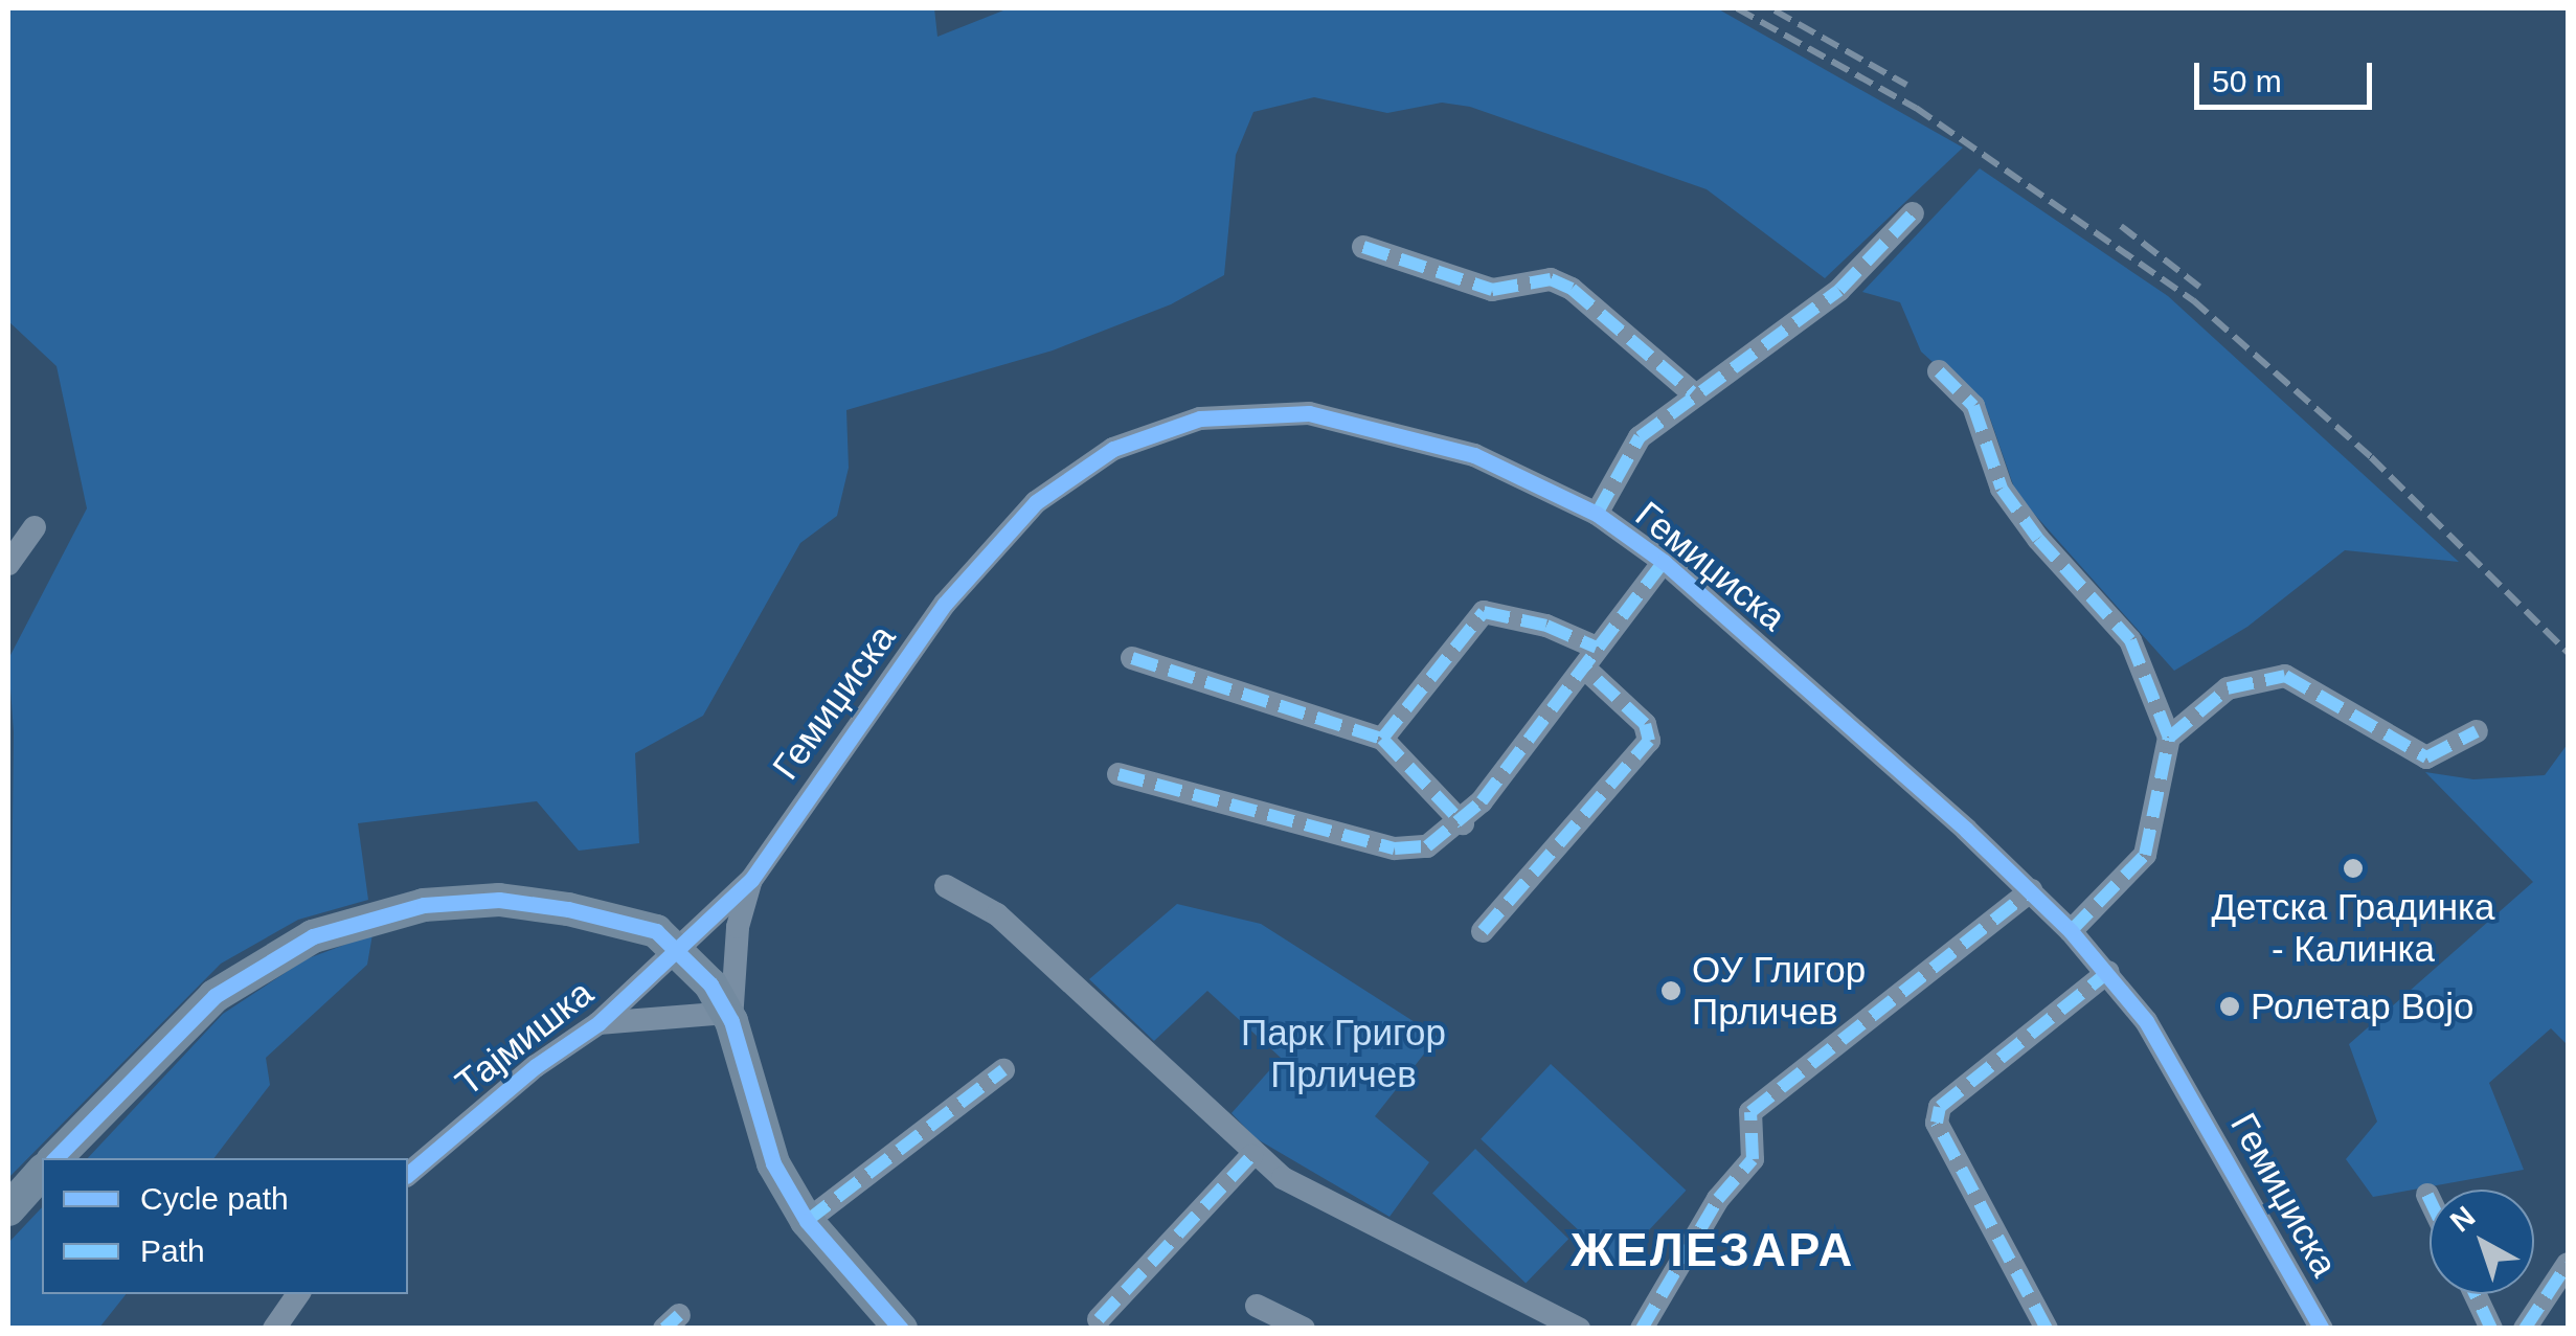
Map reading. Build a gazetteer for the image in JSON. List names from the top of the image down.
{
  "streets": {
    "street": ["Гемиџиска", "Тајмишка"]
  },
  "crossings": [
    ["Гемиџиска", "Тајмишка"]
  ],
  "districts": ["ЖЕЛЕЗАРА"],
  "parks": ["Парк Григор Прличев"],
  "places": ["Детска Градинка - Калинка", "ОУ Глигор Прличев", "Ролетар Војо"],
  "legend": ["Cycle path", "Path"],
  "scale_bar": "50 m",
  "north": "top left"
}
